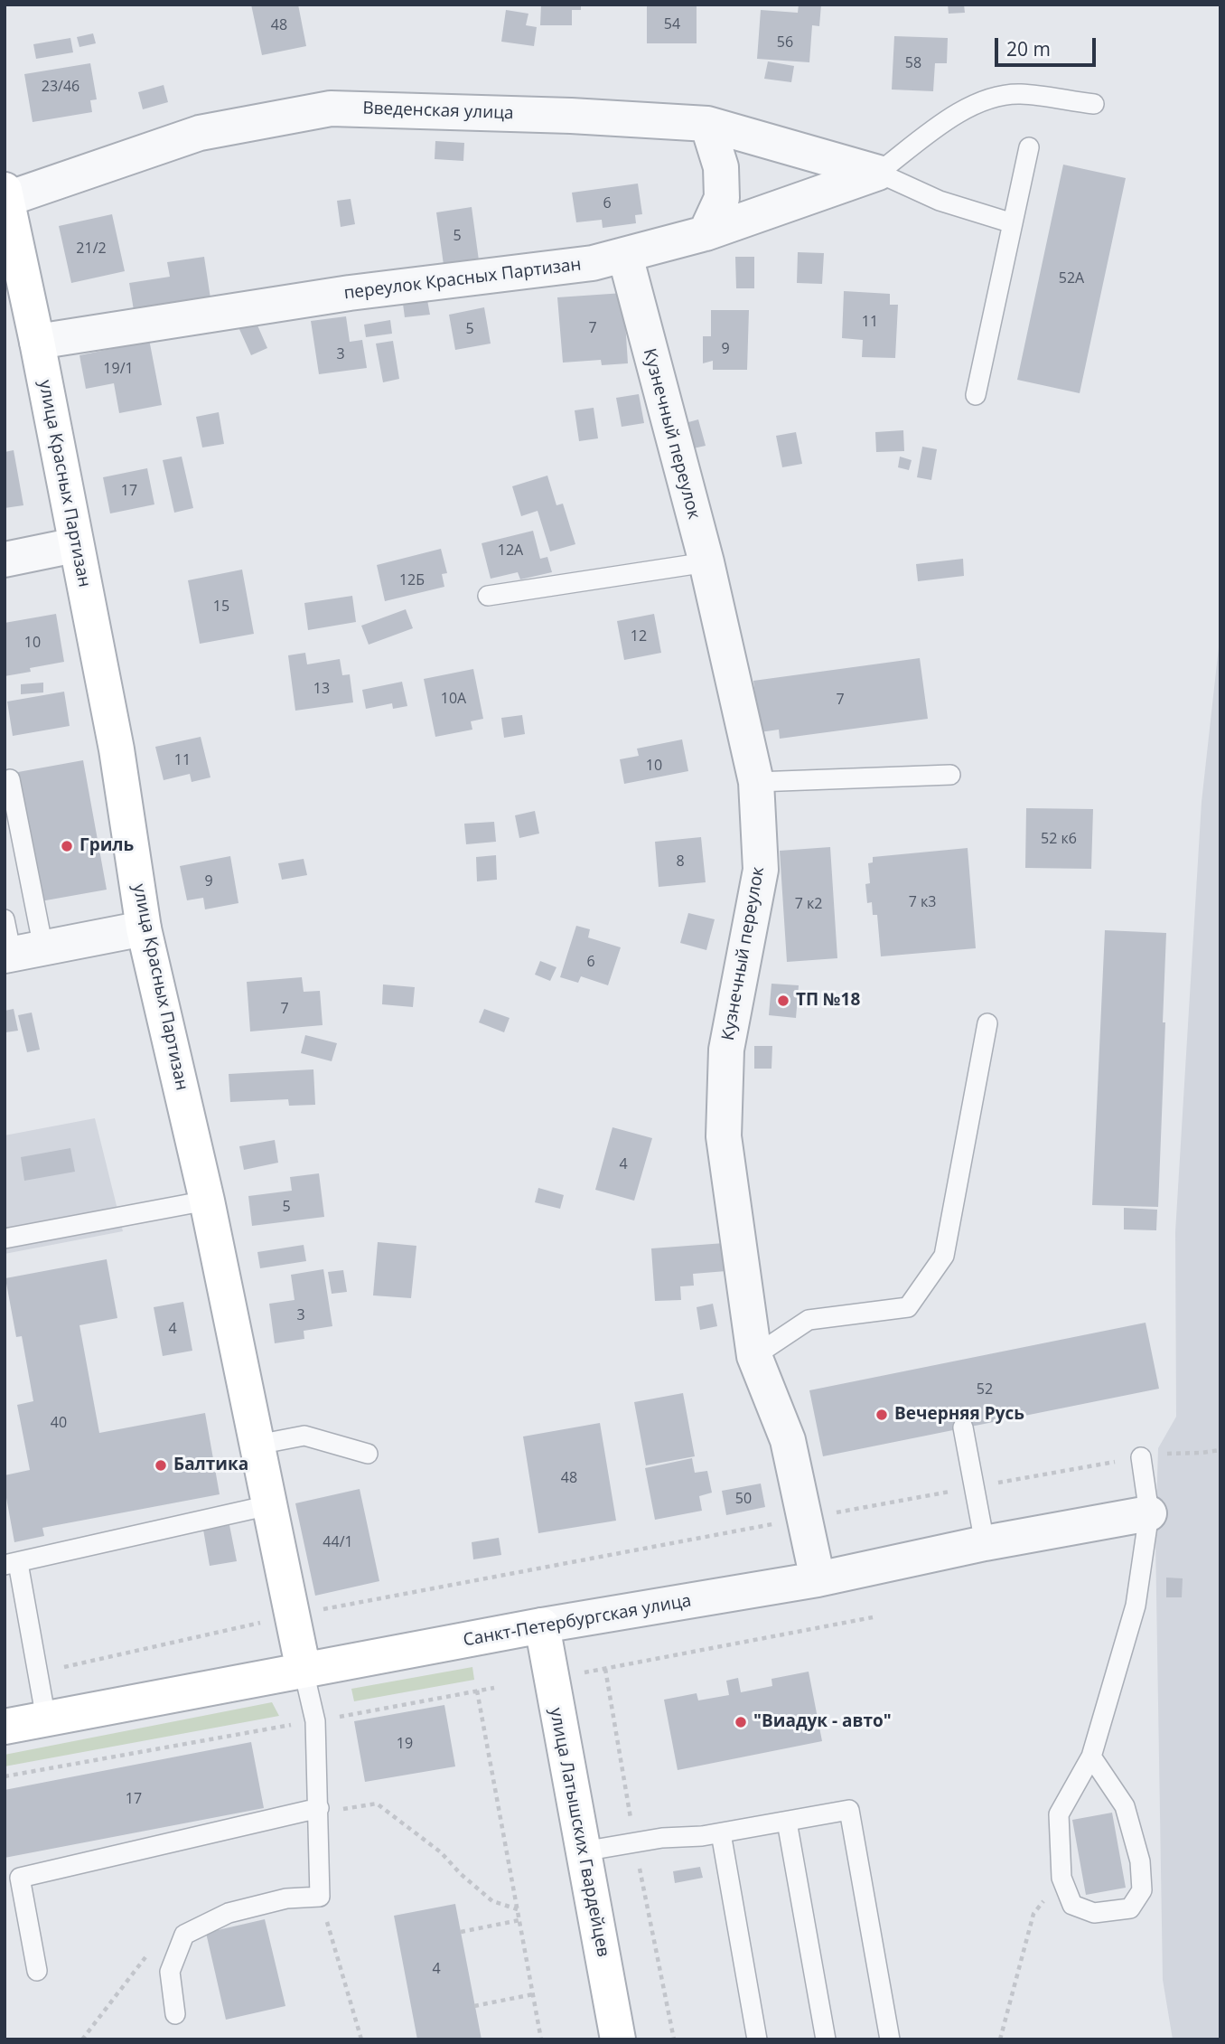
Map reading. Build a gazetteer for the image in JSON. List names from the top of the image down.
{
  "streets": {
    "street": [
      "Введенская улица",
      "переулок Красных Партизан",
      "Кузнечный переулок",
      "улица Красных Партизан",
      "Санкт-Петербургская улица",
      "улица Латышских Гвардейцев"
    ]
  },
  "crossings": [
    ["Введенская улица", "переулок Красных Партизан"],
    ["Введенская улица", "улица Красных Партизан"],
    ["переулок Красных Партизан", "Кузнечный переулок"],
    ["переулок Красных Партизан", "улица Красных Партизан"],
    ["Кузнечный переулок", "Санкт-Петербургская улица"],
    ["улица Красных Партизан", "Санкт-Петербургская улица"],
    ["Санкт-Петербургская улица", "улица Латышских Гвардейцев"]
  ],
  "places": [
    "Гриль",
    "ТП №18",
    "Вечерняя Русь",
    "Балтика",
    "\"Виадук - авто\""
  ],
  "house_numbers": [
    "54",
    "48",
    "56",
    "58",
    "23/46",
    "6",
    "5",
    "21/2",
    "52А",
    "11",
    "7",
    "5",
    "9",
    "3",
    "19/1",
    "17",
    "12А",
    "12Б",
    "15",
    "12",
    "10",
    "13",
    "10А",
    "7",
    "11",
    "10",
    "52 к6",
    "8",
    "9",
    "7 к3",
    "7 к2",
    "6",
    "7",
    "4",
    "5",
    "3",
    "4",
    "52",
    "40",
    "48",
    "50",
    "44/1",
    "19",
    "17",
    "4"
  ],
  "scale_bar": "20 m"
}
